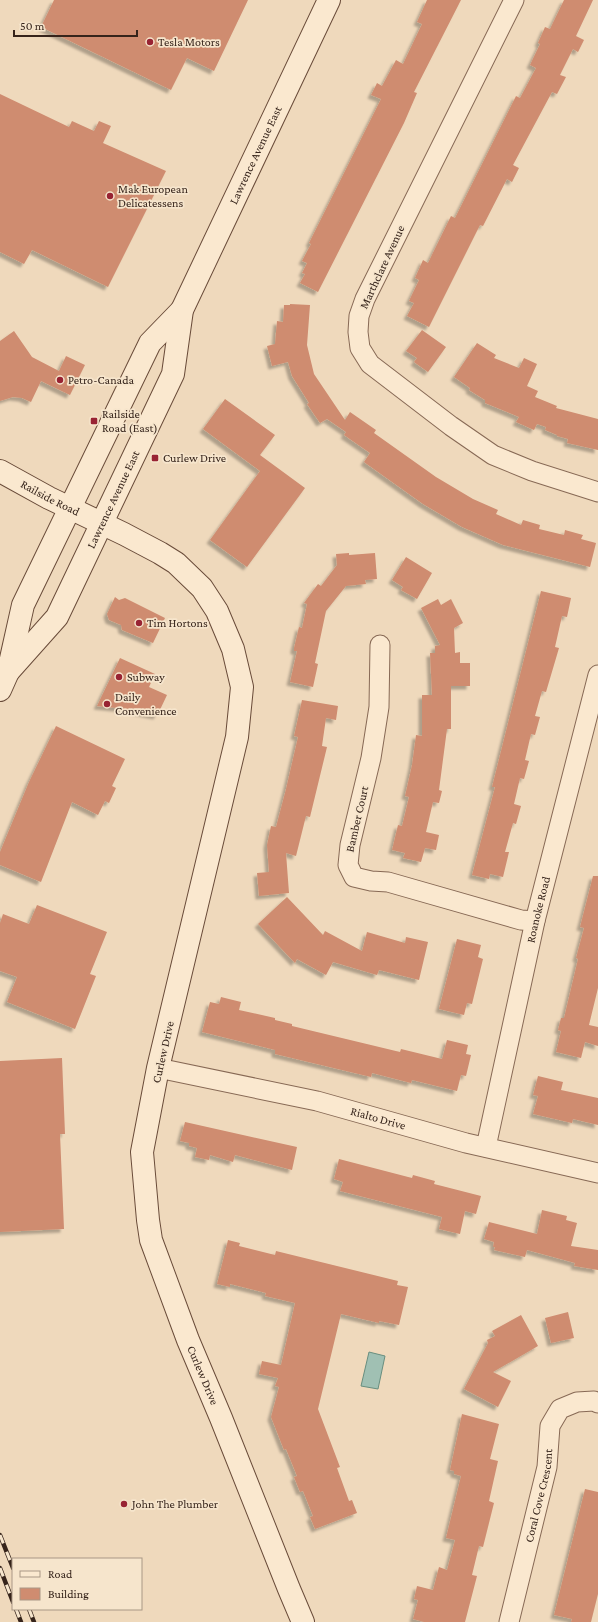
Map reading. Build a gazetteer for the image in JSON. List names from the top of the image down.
{
  "streets": {
    "street": [
      "Lawrence Avenue East",
      "Marthclare Avenue",
      "Railside Road",
      "Bamber Court",
      "Roanoke Road",
      "Curlew Drive",
      "Rialto Drive",
      "Coral Cove Crescent"
    ]
  },
  "crossings": [
    ["Lawrence Avenue East", "Railside Road"],
    ["Lawrence Avenue East", "Curlew Drive"],
    ["Railside Road", "Curlew Drive"],
    ["Bamber Court", "Roanoke Road"],
    ["Roanoke Road", "Rialto Drive"],
    ["Curlew Drive", "Rialto Drive"]
  ],
  "places": {
    "other": [
      "Tesla Motors",
      "Mak European Delicatessens",
      "Petro-Canada",
      "Tim Hortons",
      "Subway",
      "Daily Convenience",
      "John The Plumber"
    ],
    "transit": ["Railside Road (East)", "Curlew Drive"]
  },
  "legend": ["Road", "Building"],
  "scale_bar": "50 m"
}
